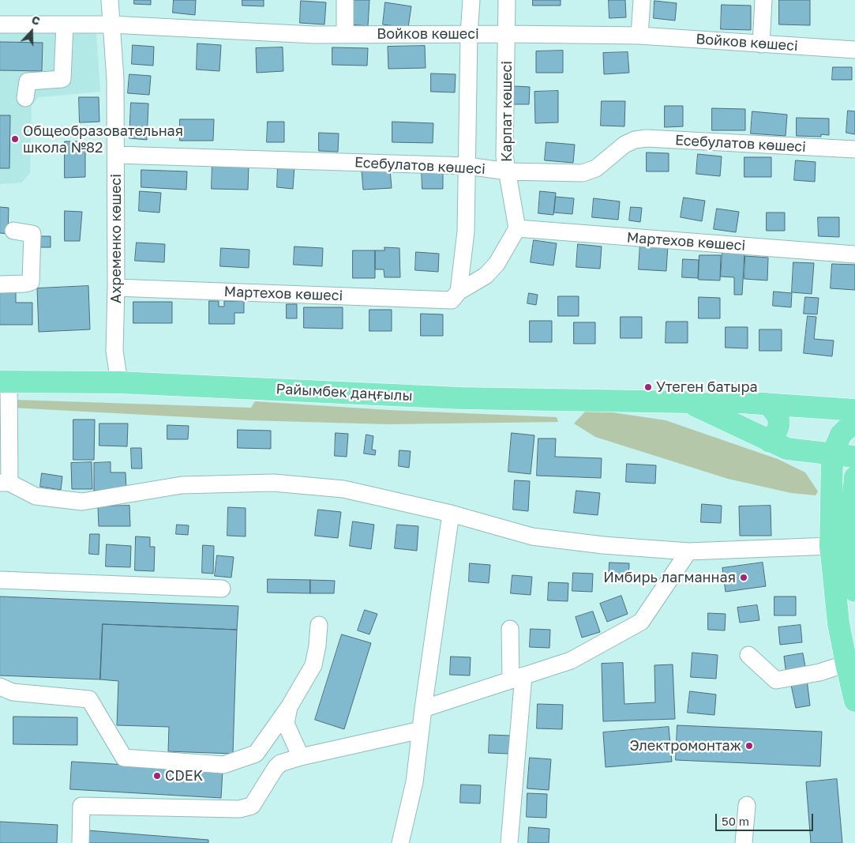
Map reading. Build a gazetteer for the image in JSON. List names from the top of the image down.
{
  "streets": {
    "main road": ["Райымбек даңғылы"],
    "street": [
      "Войков көшесі",
      "Карпат көшесі",
      "Есебулатов көшесі",
      "Ахременко көшесі",
      "Мартехов көшесі"
    ]
  },
  "crossings": [
    ["Войков көшесі", "Карпат көшесі"],
    ["Войков көшесі", "Ахременко көшесі"],
    ["Карпат көшесі", "Есебулатов көшесі"],
    ["Карпат көшесі", "Мартехов көшесі"],
    ["Есебулатов көшесі", "Ахременко көшесі"],
    ["Ахременко көшесі", "Мартехов көшесі"],
    ["Ахременко көшесі", "Райымбек даңғылы"]
  ],
  "places": [
    "Общеобразовательная школа №82",
    "Утеген батыра",
    "Имбирь лагманная",
    "Электромонтаж",
    "CDEK"
  ],
  "scale_bar": "50 m",
  "north": "top"
}
